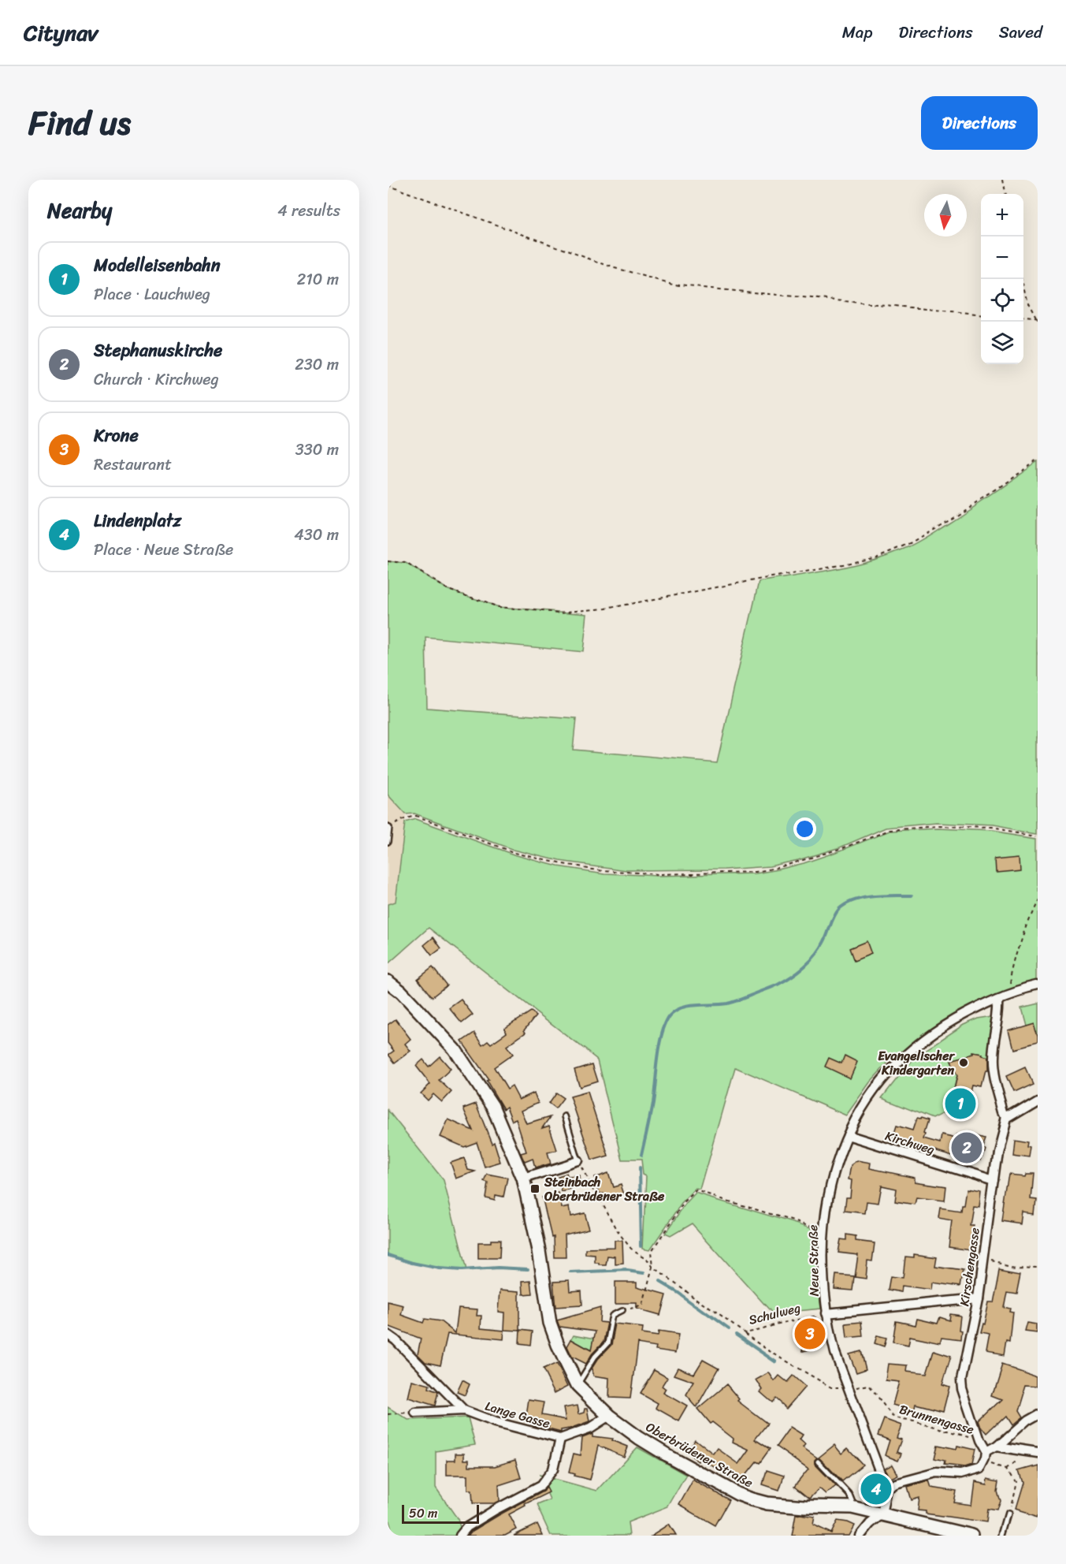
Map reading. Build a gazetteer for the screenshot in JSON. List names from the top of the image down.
{
  "streets": {
    "street": [
      "Kirchweg",
      "Neue Straße",
      "Kirschengasse",
      "Lange Gasse",
      "Oberbrüdener Straße"
    ],
    "path": ["Schulweg", "Brunnengasse"]
  },
  "crossings": [
    ["Kirchweg", "Neue Straße"],
    ["Kirchweg", "Kirschengasse"],
    ["Neue Straße", "Schulweg"],
    ["Neue Straße", "Brunnengasse"],
    ["Kirschengasse", "Brunnengasse"],
    ["Lange Gasse", "Oberbrüdener Straße"]
  ],
  "places": {
    "other": ["Evangelischer Kindergarten"],
    "transit": ["Steinbach Oberbrüdener Straße"]
  },
  "scale_bar": "50 m",
  "north": "bottom",
  "page": {
    "header": "Citynav",
    "nav": ["Map", "Directions", "Saved"],
    "title": "Find us",
    "buttons": "Directions",
    "heading": ["Nearby", "4 results"],
    "map_buttons": ["+", "−"],
    "list": [
      {
        "mark": "1",
        "name": "Modelleisenbahn",
        "note": "Place · Lauchweg",
        "value": "210 m"
      },
      {
        "mark": "2",
        "name": "Stephanuskirche",
        "note": "Church · Kirchweg",
        "value": "230 m"
      },
      {
        "mark": "3",
        "name": "Krone",
        "note": "Restaurant",
        "value": "330 m"
      },
      {
        "mark": "4",
        "name": "Lindenplatz",
        "note": "Place · Neue Straße",
        "value": "430 m"
      }
    ],
    "pins": [
      "1",
      "2",
      "3",
      "4"
    ],
    "scale": "50 m"
  }
}
